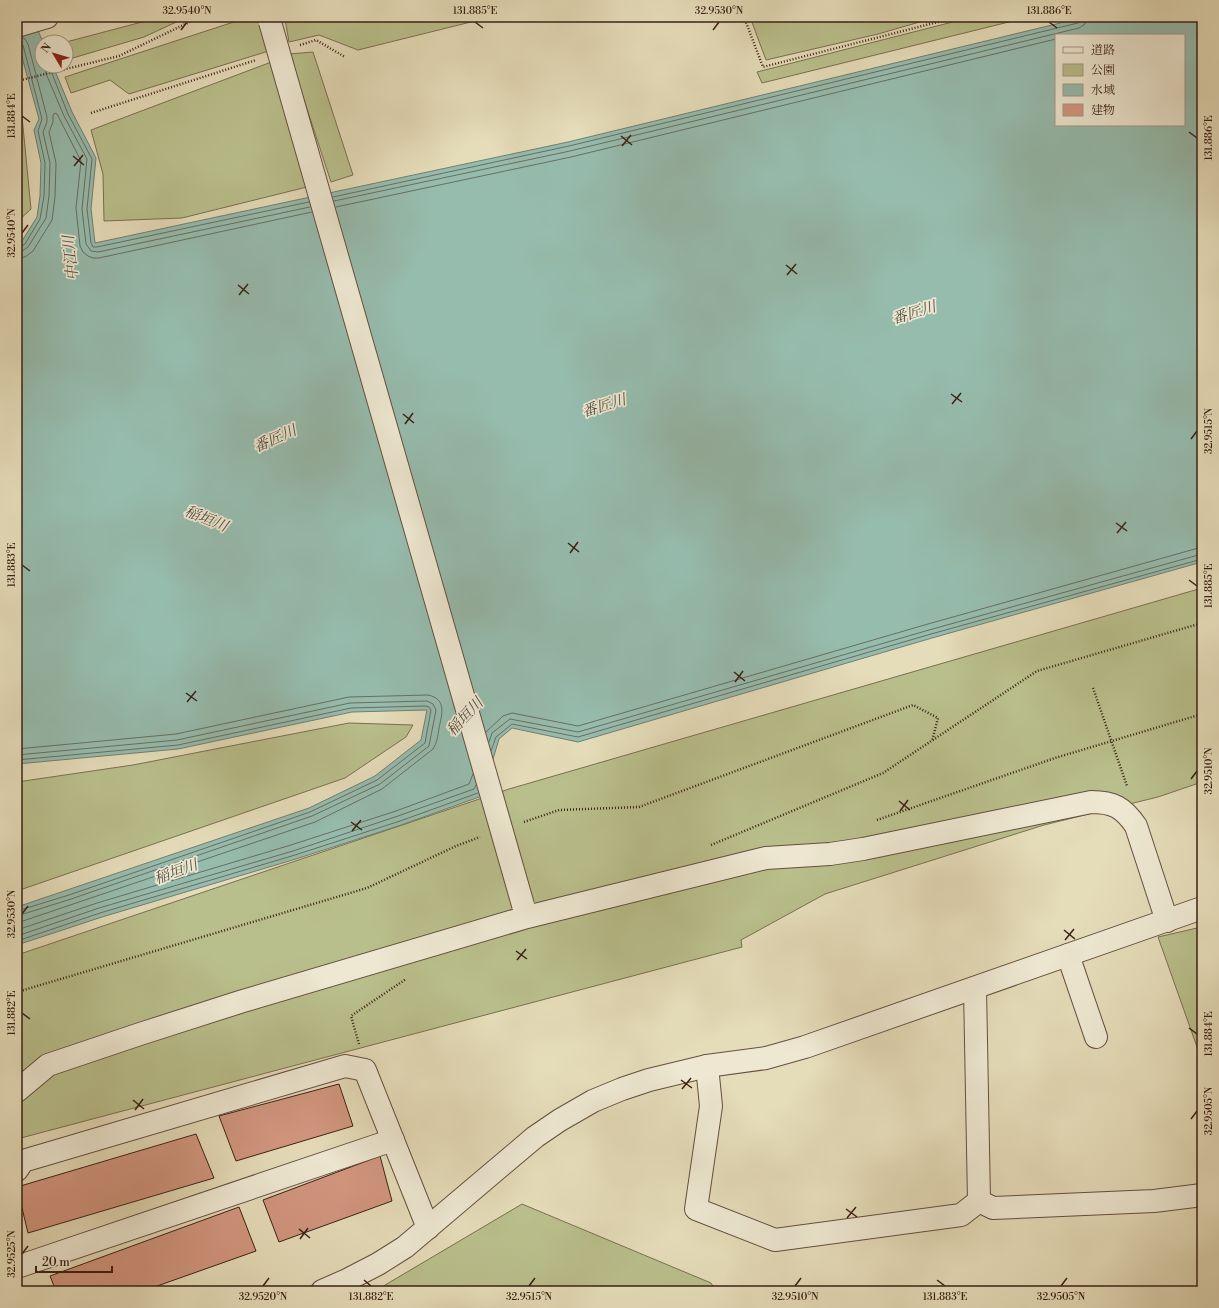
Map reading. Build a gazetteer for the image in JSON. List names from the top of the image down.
{
  "water": ["中江川", "番匠川", "稲垣川"],
  "legend": [
    "道路",
    "公園",
    "水域",
    "建物"
  ],
  "scale_bar": "20 m",
  "north": "top left",
  "coordinates": [
    "32.9540°N",
    "131.885°E",
    "32.9530°N",
    "131.886°E",
    "131.884°E",
    "32.9515°N",
    "131.883°E",
    "32.9510°N",
    "131.882°E",
    "32.9505°N",
    "32.9525°N",
    "32.9520°N"
  ]
}
